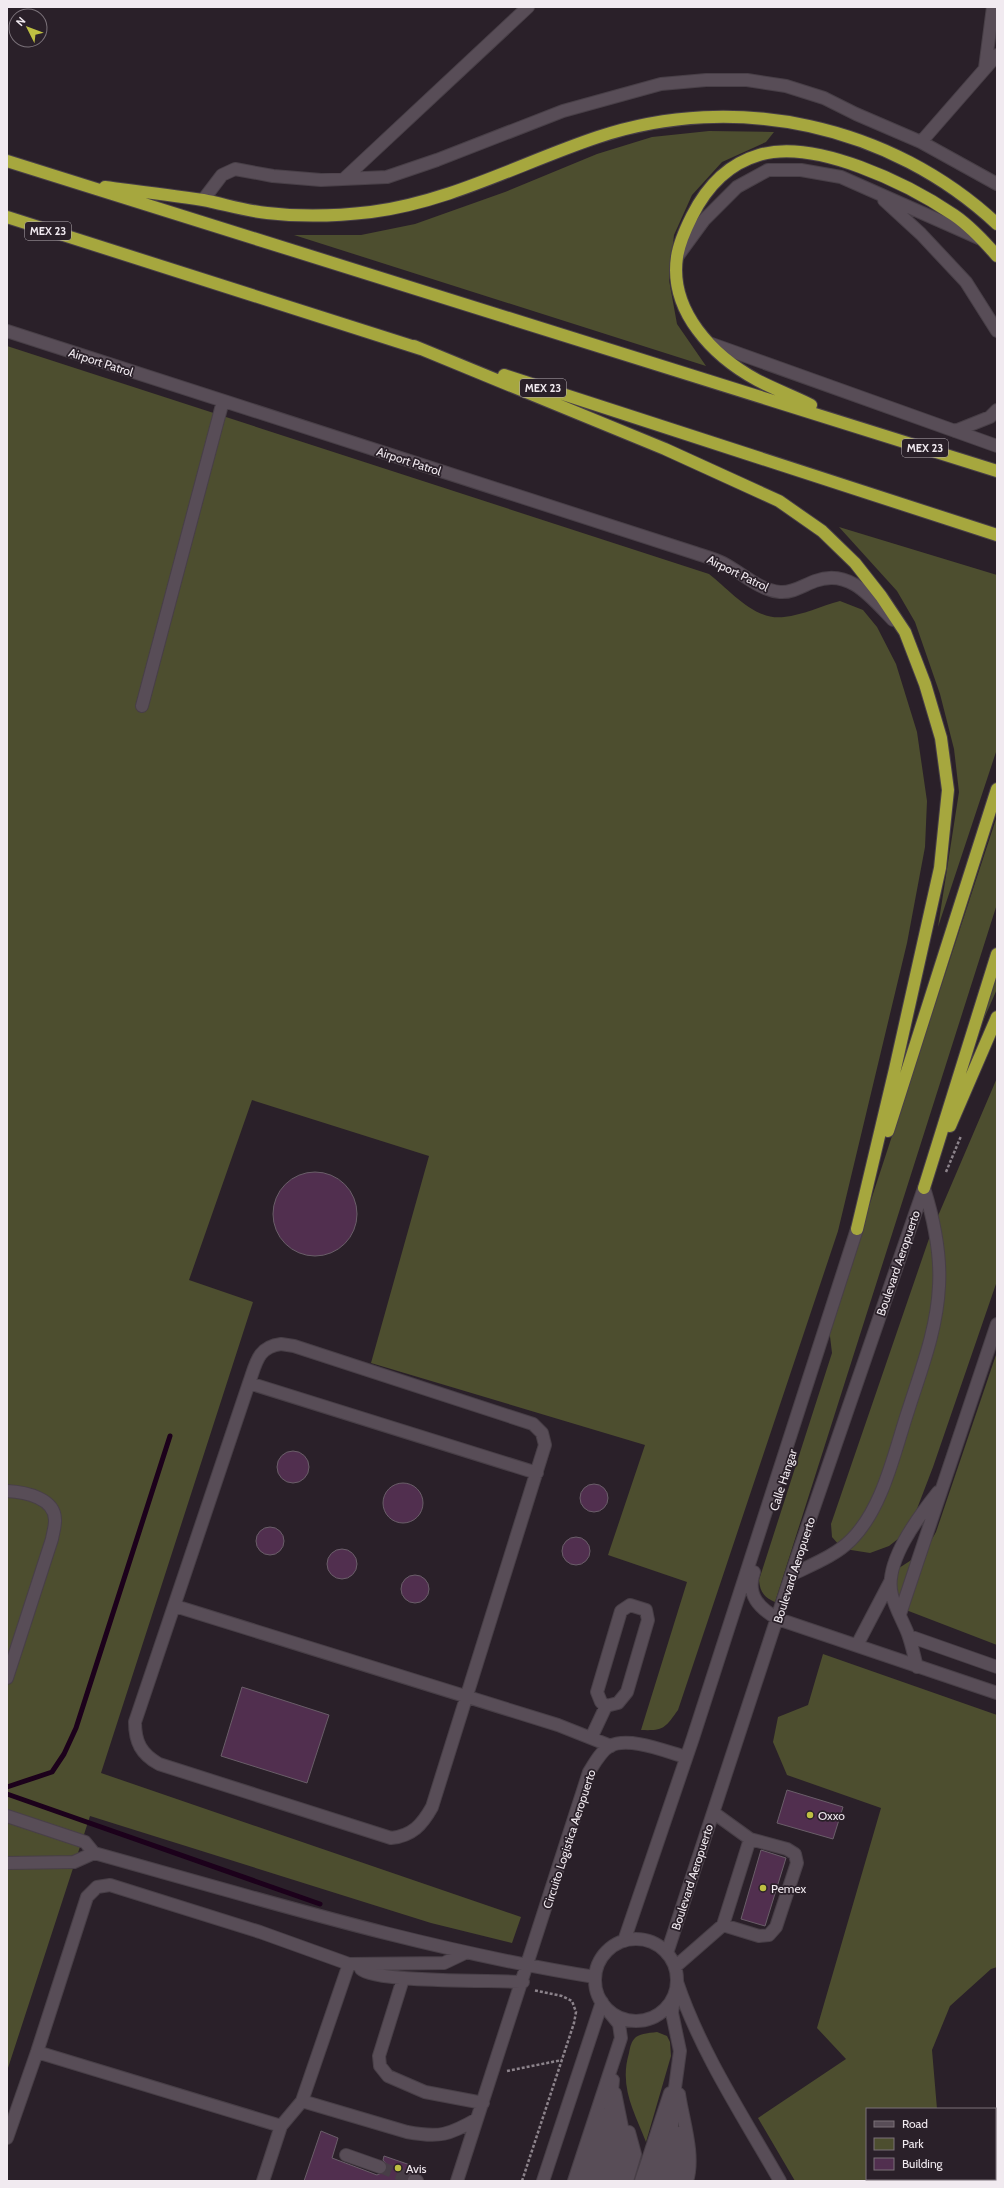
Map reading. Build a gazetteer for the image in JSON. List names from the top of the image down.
{
  "streets": {
    "highway": ["MEX 23"],
    "street": [
      "Airport Patrol",
      "Boulevard Aeropuerto",
      "Calle Hangar",
      "Circuito Logistica Aeropuerto"
    ]
  },
  "crossings": [
    ["Boulevard Aeropuerto", "Calle Hangar"]
  ],
  "places": ["Oxxo", "Pemex", "Avis"],
  "legend": ["Road", "Park", "Building"],
  "north": "top left"
}
